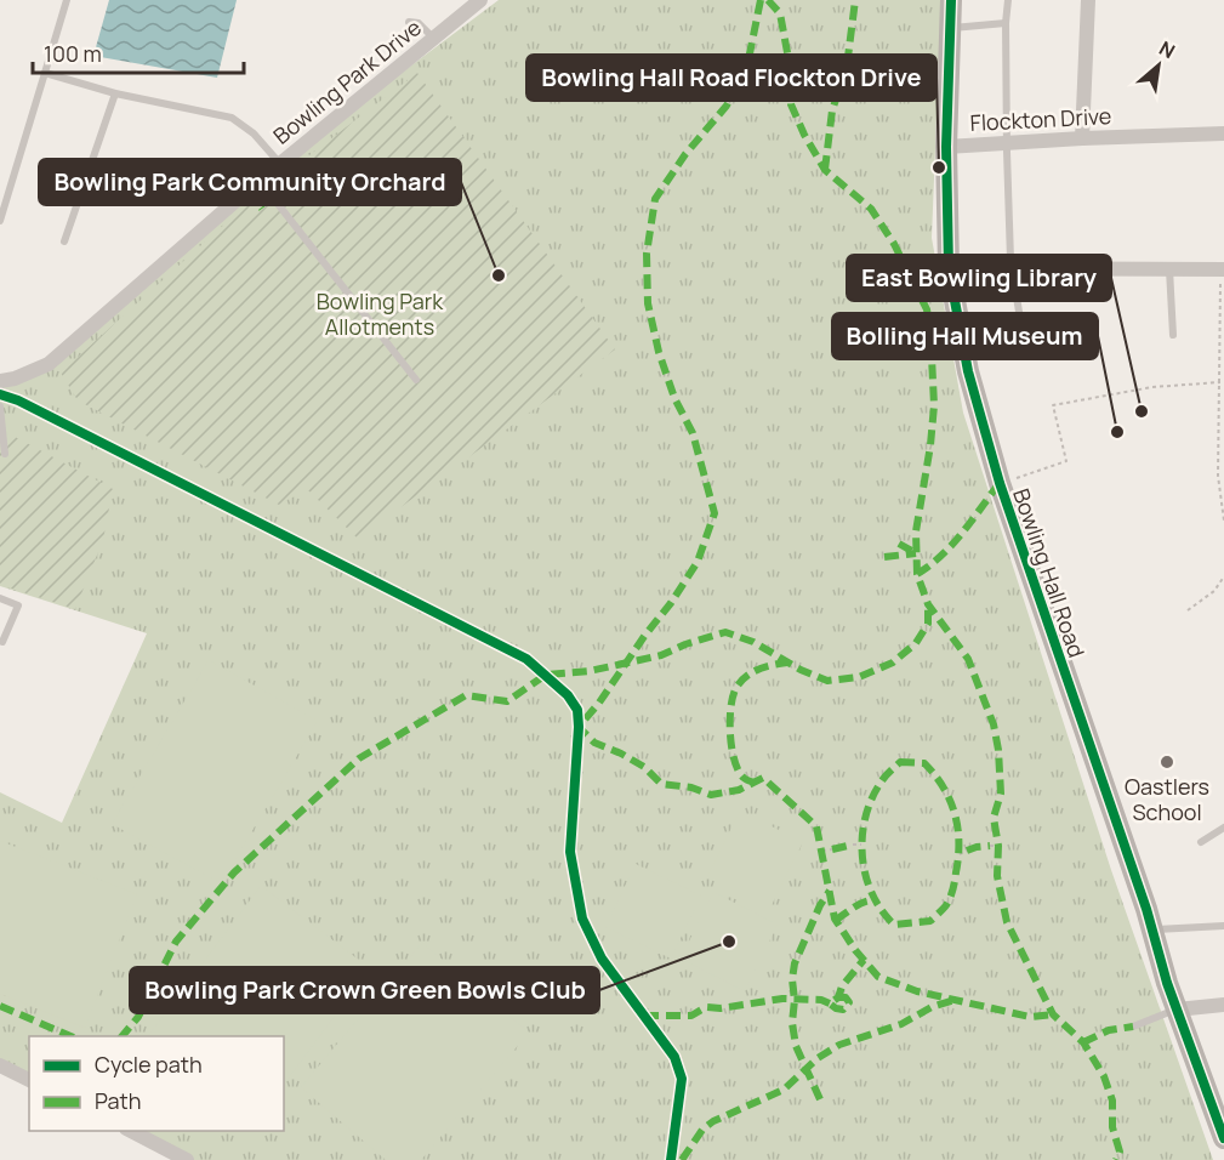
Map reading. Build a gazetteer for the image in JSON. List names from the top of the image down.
{
  "streets": {
    "street": ["Bowling Park Drive", "Flockton Drive", "Bowling Hall Road"]
  },
  "crossings": [
    ["Flockton Drive", "Bowling Hall Road"]
  ],
  "parks": ["Bowling Park Allotments"],
  "places": [
    "Bowling Hall Road Flockton Drive",
    "Bowling Park Community Orchard",
    "East Bowling Library",
    "Bolling Hall Museum",
    "Oastlers School",
    "Bowling Park Crown Green Bowls Club"
  ],
  "legend": ["Cycle path", "Path"],
  "scale_bar": "100 m",
  "north": "top right"
}
